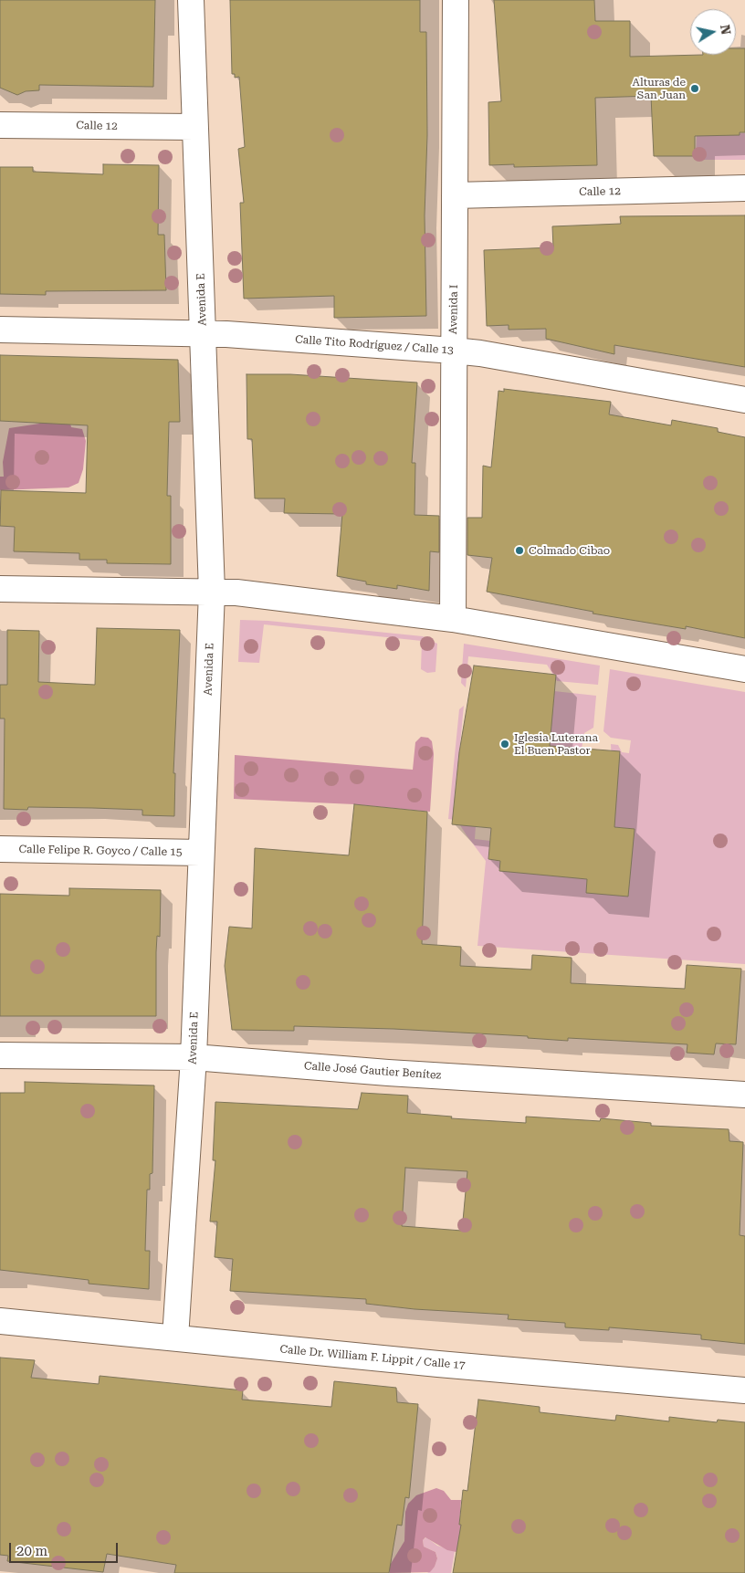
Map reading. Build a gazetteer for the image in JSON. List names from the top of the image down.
{
  "streets": {
    "street": [
      "Calle 12",
      "Avenida E",
      "Avenida I",
      "Calle Tito Rodríguez / Calle 13",
      "Calle Felipe R. Goyco / Calle 15",
      "Calle José Gautier Benítez",
      "Calle Dr. William F. Lippit / Calle 17"
    ]
  },
  "crossings": [
    ["Calle 12", "Avenida E"],
    ["Calle 12", "Avenida I"],
    ["Avenida E", "Calle Tito Rodríguez / Calle 13"],
    ["Avenida E", "Calle Felipe R. Goyco / Calle 15"],
    ["Avenida E", "Calle José Gautier Benítez"],
    ["Avenida E", "Calle Dr. William F. Lippit / Calle 17"],
    ["Avenida I", "Calle Tito Rodríguez / Calle 13"]
  ],
  "places": ["Alturas de San Juan", "Colmado Cibao", "Iglesia Luterana El Buen Pastor"],
  "scale_bar": "20 m",
  "north": "right"
}
